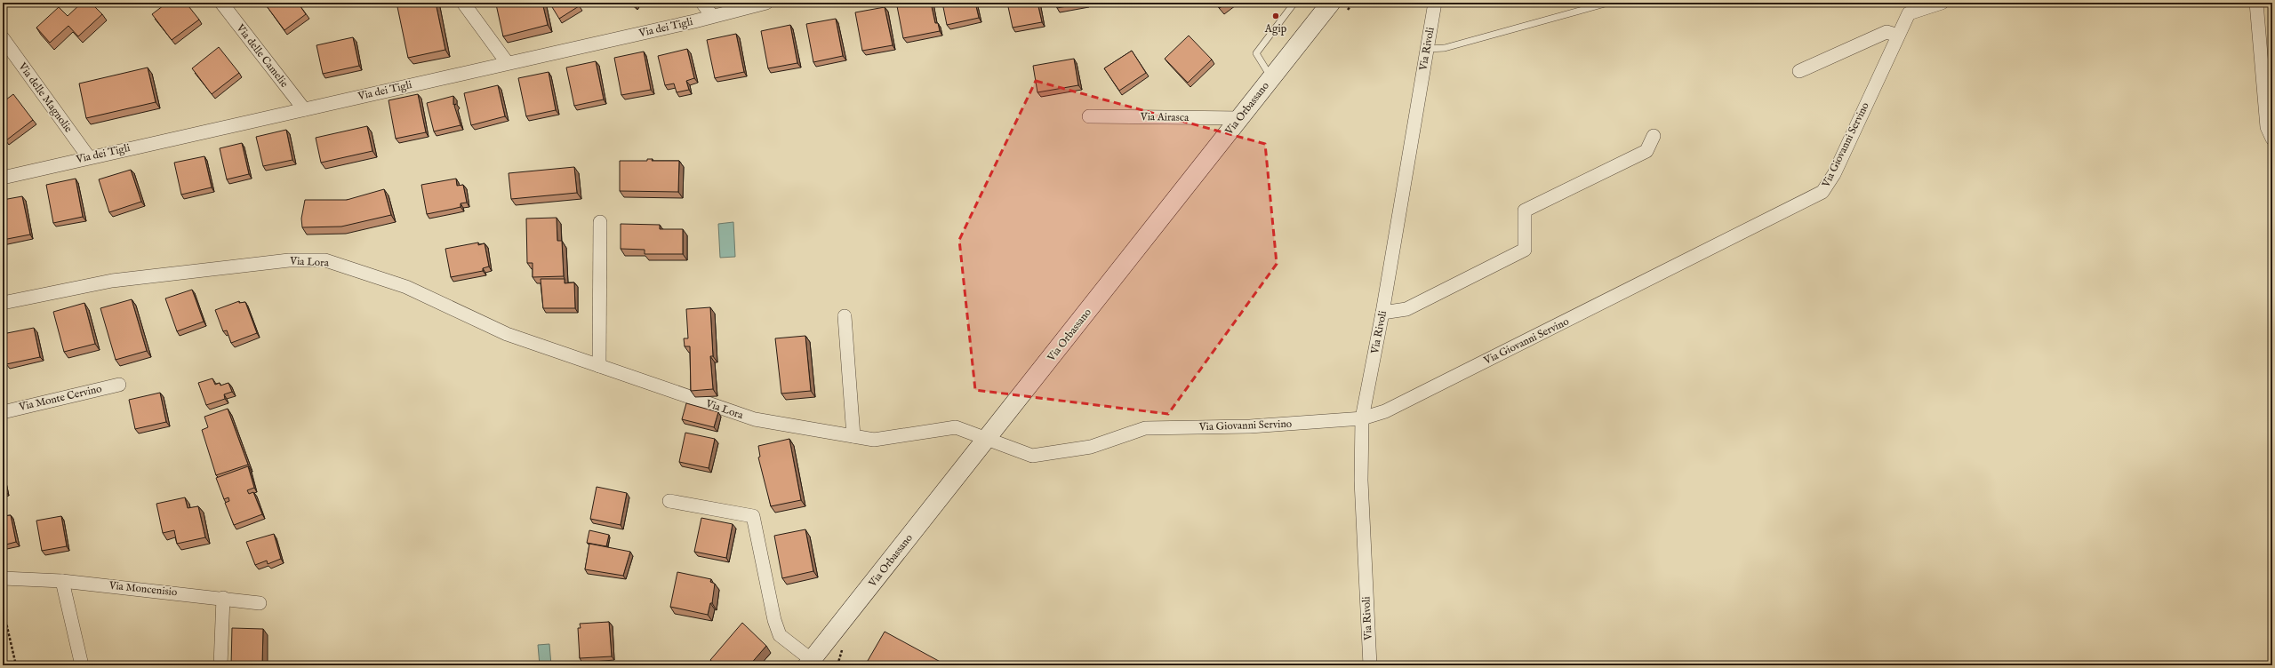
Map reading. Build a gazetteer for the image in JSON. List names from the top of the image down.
{
  "streets": {
    "main road": ["Via Orbassano"],
    "street": [
      "Via dei Tigli",
      "Via Rivoli",
      "Via delle Camelie",
      "Via delle Magnolie",
      "Via Airasca",
      "Via Giovanni Servino",
      "Via Lora",
      "Via Monte Cervino",
      "Via Moncenisio"
    ]
  },
  "crossings": [
    ["Via dei Tigli", "Via delle Camelie"],
    ["Via dei Tigli", "Via delle Magnolie"],
    ["Via Rivoli", "Via Giovanni Servino"],
    ["Via Orbassano", "Via Airasca"],
    ["Via Orbassano", "Via Giovanni Servino"],
    ["Via Orbassano", "Via Lora"],
    ["Via Giovanni Servino", "Via Lora"]
  ],
  "places": ["Agip"]
}
